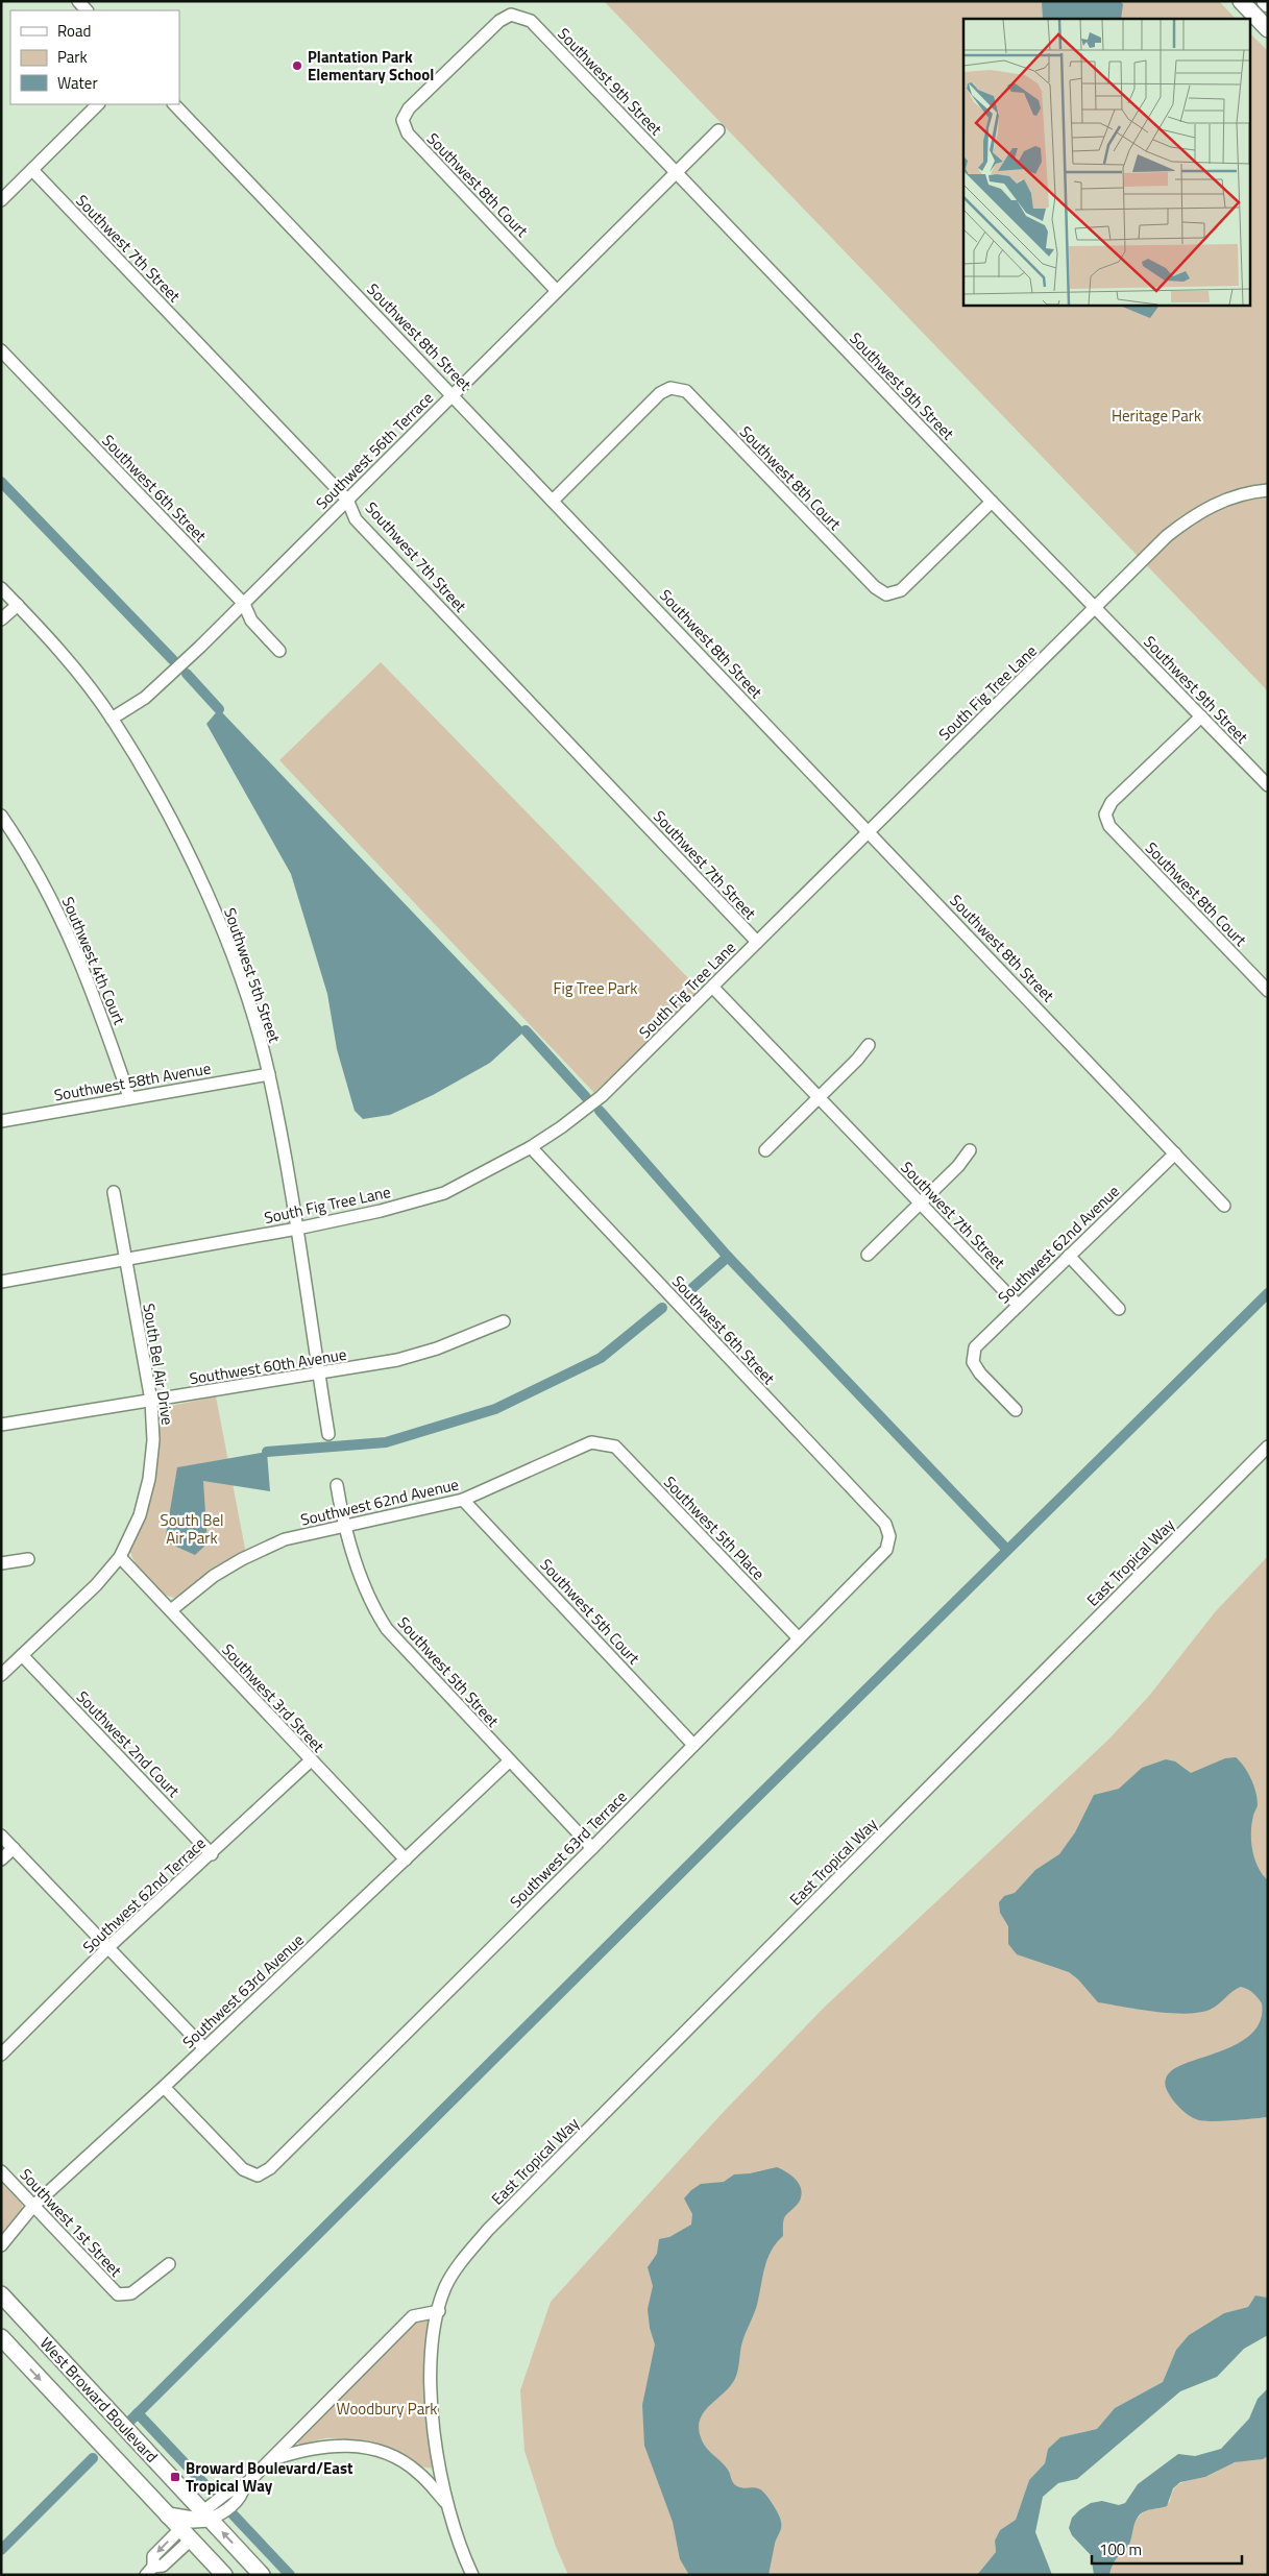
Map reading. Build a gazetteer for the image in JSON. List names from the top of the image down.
{
  "streets": {
    "main road": ["West Broward Boulevard"],
    "street": [
      "Southwest 9th Street",
      "Southwest 8th Court",
      "Southwest 7th Street",
      "Southwest 8th Street",
      "Southwest 56th Terrace",
      "Southwest 6th Street",
      "South Fig Tree Lane",
      "Southwest 4th Court",
      "Southwest 5th Street",
      "Southwest 58th Avenue",
      "Southwest 62nd Avenue",
      "South Bel Air Drive",
      "Southwest 60th Avenue",
      "Southwest 5th Place",
      "East Tropical Way",
      "Southwest 5th Court",
      "Southwest 3rd Street",
      "Southwest 2nd Court",
      "Southwest 63rd Terrace",
      "Southwest 62nd Terrace",
      "Southwest 63rd Avenue",
      "Southwest 1st Street"
    ]
  },
  "crossings": [
    ["Southwest 9th Street", "Southwest 8th Court"],
    ["Southwest 9th Street", "Southwest 56th Terrace"],
    ["Southwest 9th Street", "South Fig Tree Lane"],
    ["Southwest 8th Court", "Southwest 8th Street"],
    ["Southwest 8th Court", "Southwest 56th Terrace"],
    ["Southwest 7th Street", "Southwest 56th Terrace"],
    ["Southwest 7th Street", "South Fig Tree Lane"],
    ["Southwest 7th Street", "Southwest 62nd Avenue"],
    ["Southwest 8th Street", "Southwest 56th Terrace"],
    ["Southwest 8th Street", "South Fig Tree Lane"],
    ["Southwest 8th Street", "Southwest 62nd Avenue"],
    ["Southwest 56th Terrace", "Southwest 6th Street"],
    ["Southwest 56th Terrace", "Southwest 5th Street"],
    ["Southwest 6th Street", "South Fig Tree Lane"],
    ["Southwest 6th Street", "Southwest 63rd Terrace"],
    ["South Fig Tree Lane", "Southwest 5th Street"],
    ["South Fig Tree Lane", "South Bel Air Drive"],
    ["Southwest 4th Court", "Southwest 58th Avenue"],
    ["Southwest 5th Street", "Southwest 58th Avenue"],
    ["Southwest 5th Street", "Southwest 62nd Avenue"],
    ["Southwest 5th Street", "Southwest 60th Avenue"],
    ["Southwest 5th Street", "Southwest 63rd Terrace"],
    ["Southwest 5th Street", "Southwest 63rd Avenue"],
    ["Southwest 62nd Avenue", "Southwest 5th Place"],
    ["Southwest 62nd Avenue", "Southwest 5th Court"],
    ["Southwest 62nd Avenue", "Southwest 3rd Street"],
    ["South Bel Air Drive", "Southwest 60th Avenue"],
    ["South Bel Air Drive", "Southwest 3rd Street"],
    ["South Bel Air Drive", "Southwest 2nd Court"],
    ["Southwest 5th Place", "Southwest 63rd Terrace"],
    ["East Tropical Way", "West Broward Boulevard"],
    ["Southwest 5th Court", "Southwest 63rd Terrace"],
    ["Southwest 3rd Street", "Southwest 62nd Terrace"],
    ["Southwest 3rd Street", "Southwest 63rd Avenue"],
    ["Southwest 2nd Court", "Southwest 62nd Terrace"],
    ["Southwest 63rd Terrace", "Southwest 63rd Avenue"],
    ["Southwest 63rd Avenue", "Southwest 1st Street"]
  ],
  "parks": [
    "Heritage Park",
    "Fig Tree Park",
    "South Bel Air Park",
    "Woodbury Park"
  ],
  "places": {
    "other": ["Plantation Park Elementary School"],
    "transit": ["Broward Boulevard/East Tropical Way"]
  },
  "legend": ["Road", "Park", "Water"],
  "scale_bar": "100 m"
}
